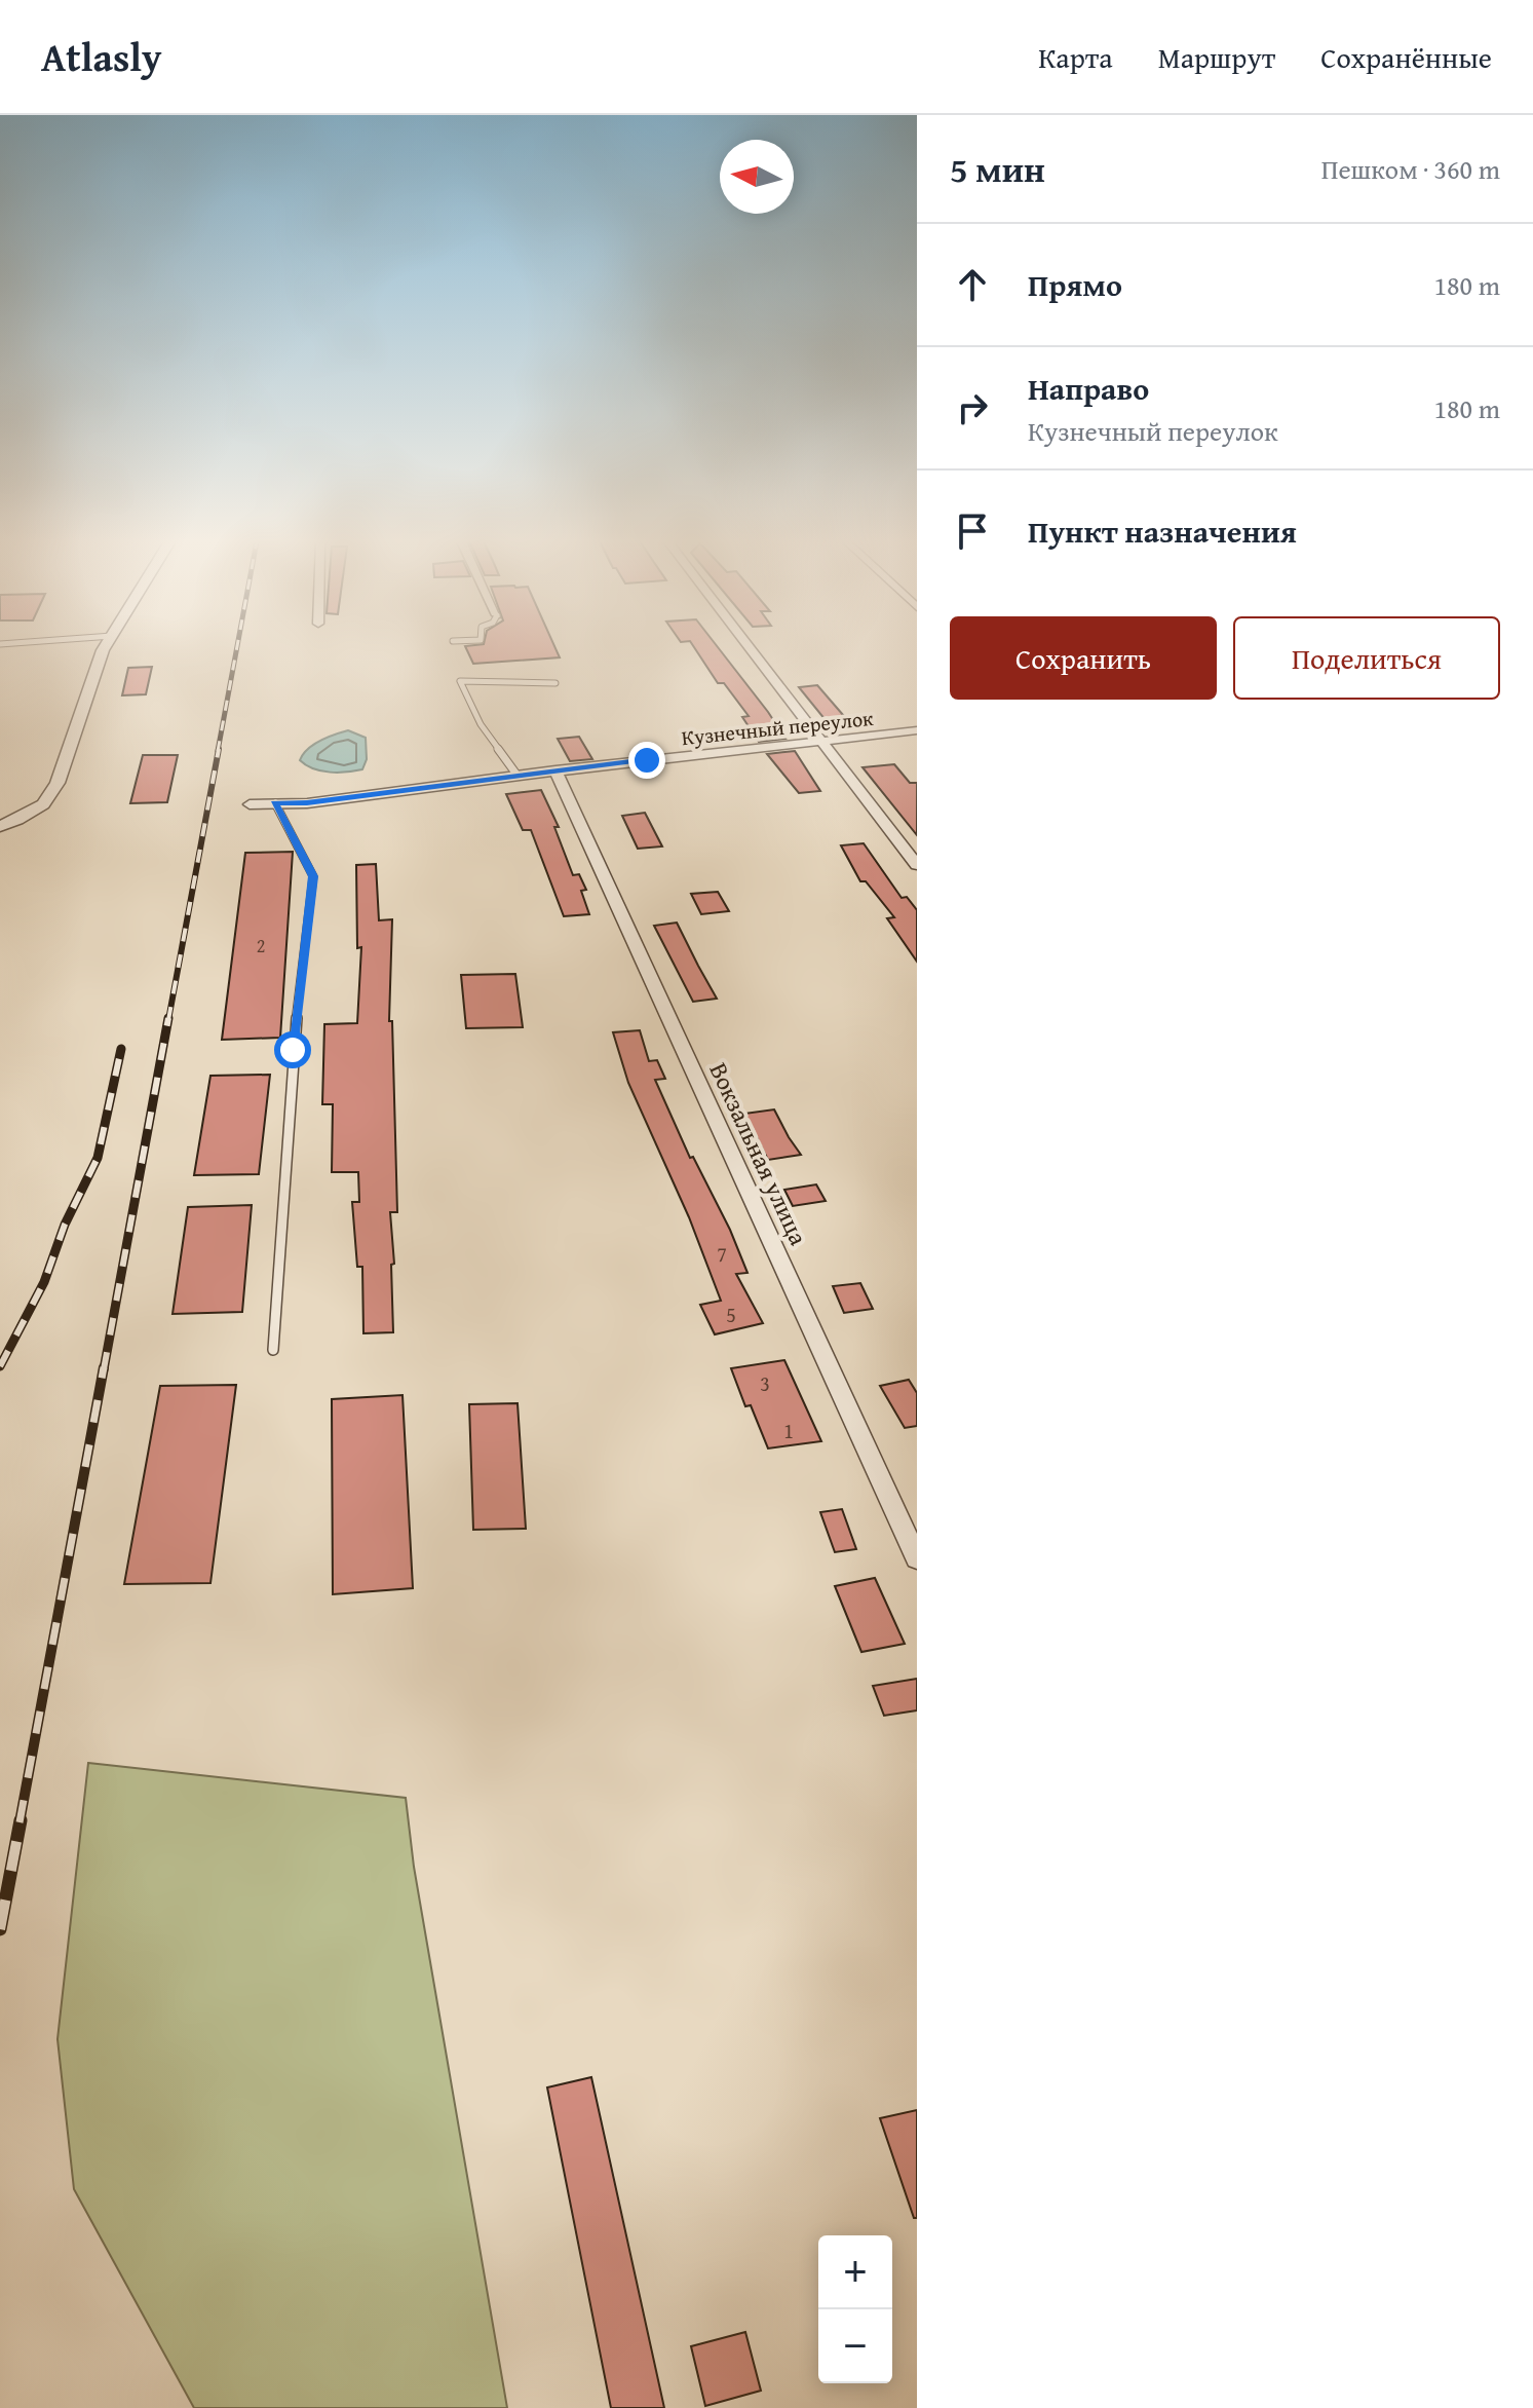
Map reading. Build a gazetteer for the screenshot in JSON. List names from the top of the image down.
{
  "streets": {
    "street": ["Кузнечный переулок", "Вокзальная улица"]
  },
  "crossings": [
    ["Кузнечный переулок", "Вокзальная улица"]
  ],
  "house_numbers": [
    "2",
    "7",
    "5",
    "3",
    "1"
  ],
  "north": "left",
  "page": {
    "header": "Atlasly",
    "nav": ["Карта", "Маршрут", "Сохранённые"],
    "heading": ["5 мин", "Пешком · 360 m"],
    "list": [
      ["Прямо", "180 m"],
      ["Направо", "Кузнечный переулок", "180 m"],
      "Пункт назначения"
    ],
    "buttons": ["Сохранить", "Поделиться"],
    "map_buttons": ["+", "−"]
  }
}
